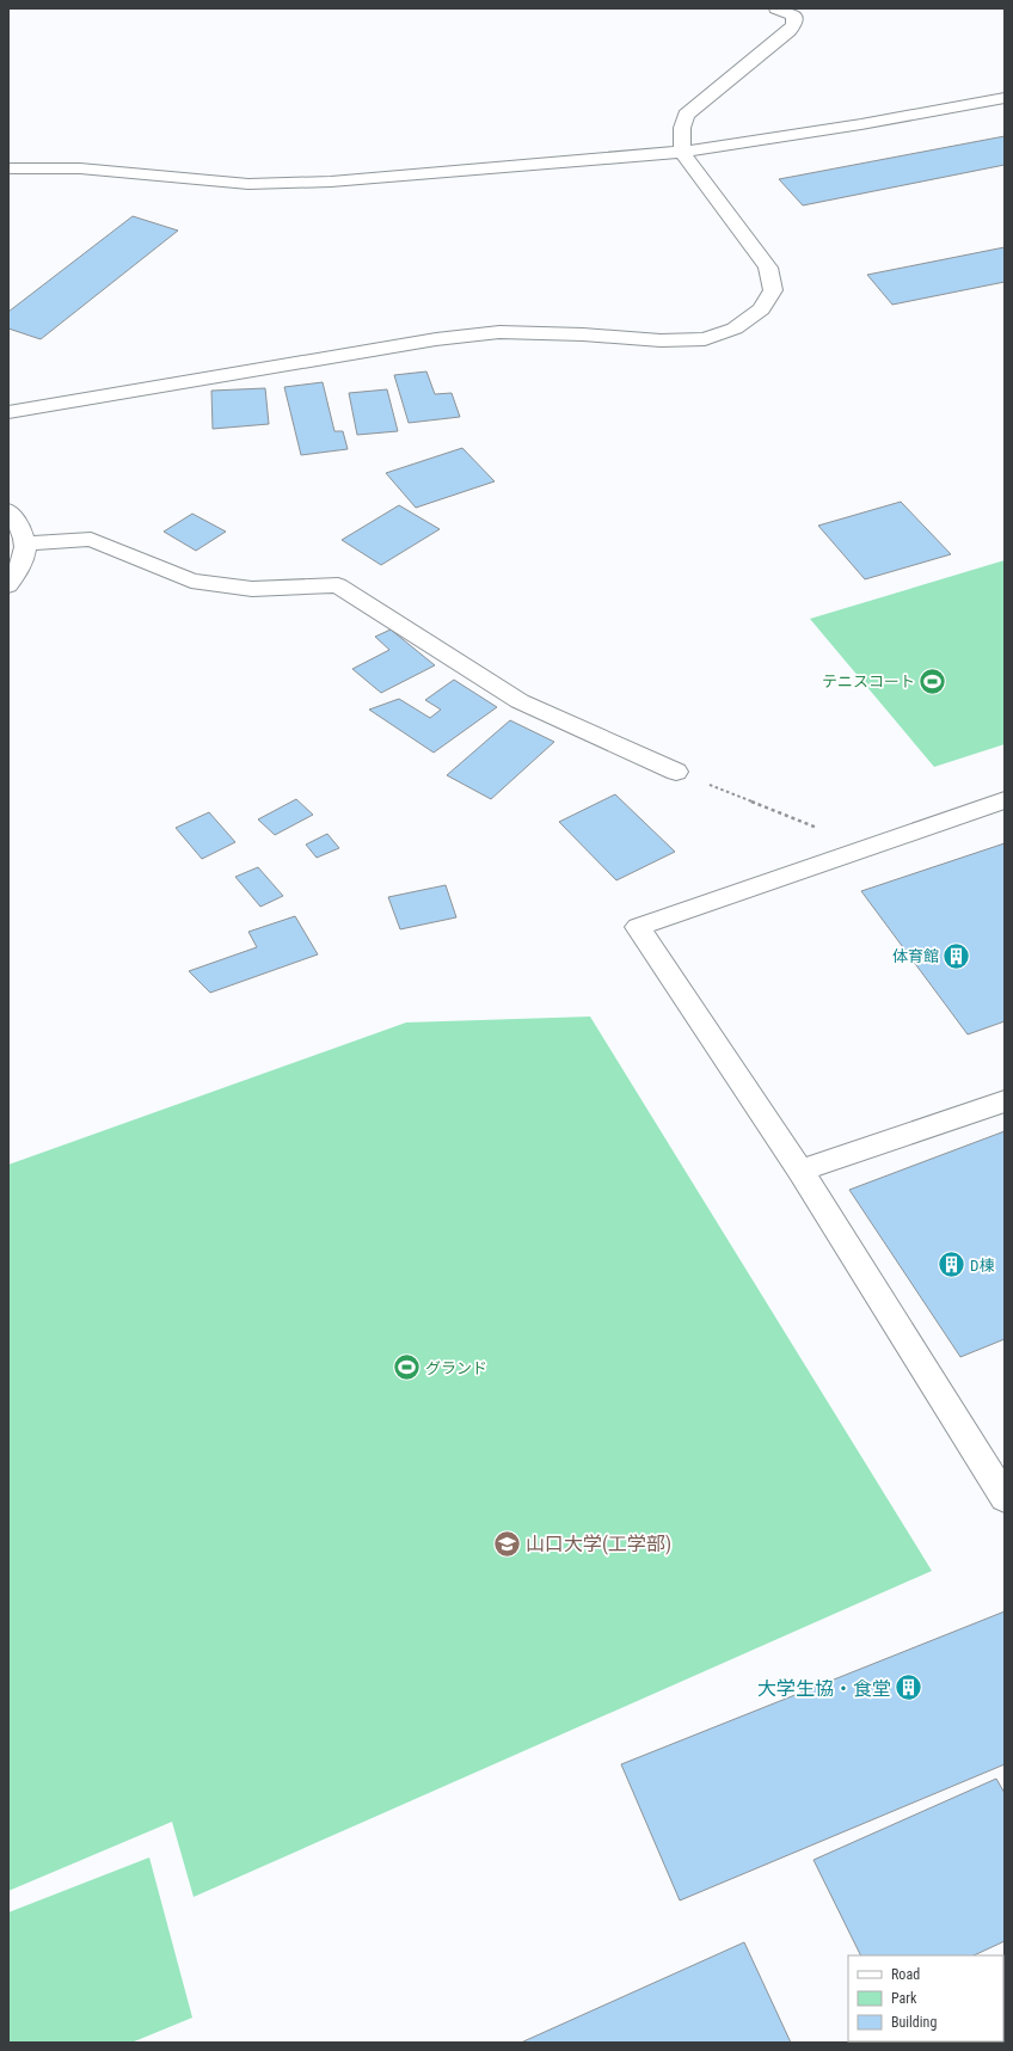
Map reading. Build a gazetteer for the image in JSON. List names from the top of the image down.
{
  "places": {
    "sports": ["テニスコート", "グランド"],
    "building": ["体育館", "D棟", "大学生協・食堂"],
    "school or university": ["山口大学(工学部)"]
  },
  "legend": ["Road", "Park", "Building"]
}
